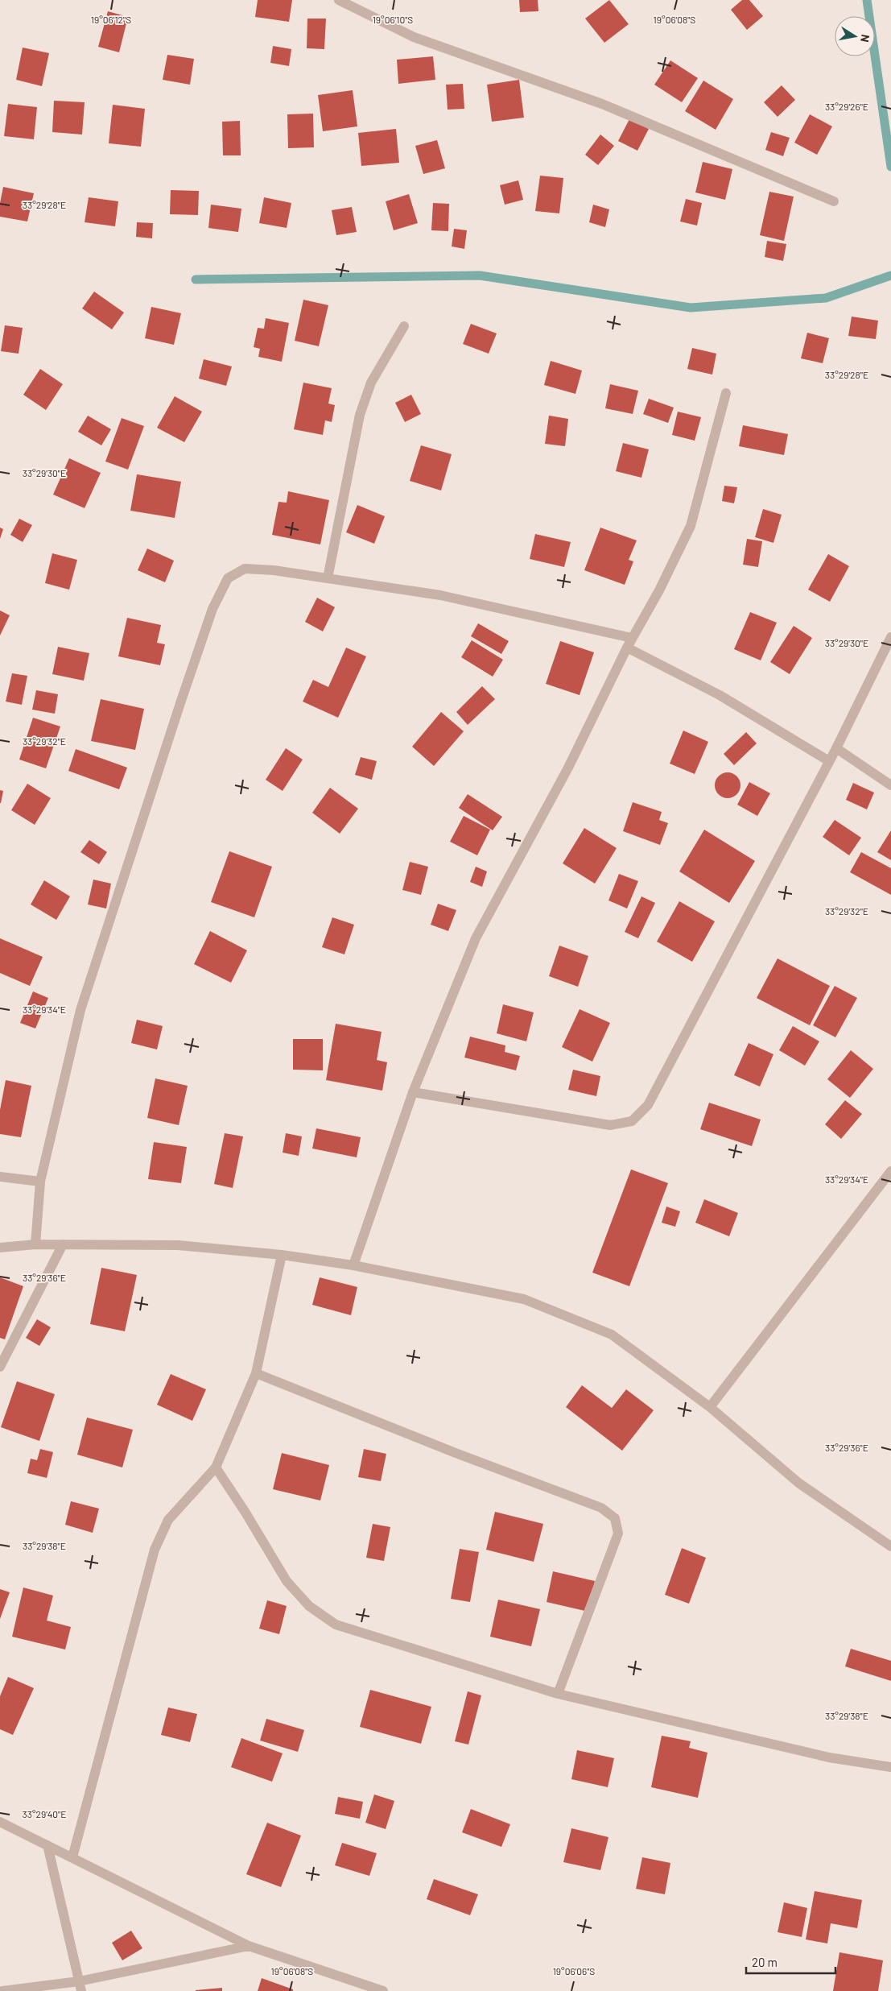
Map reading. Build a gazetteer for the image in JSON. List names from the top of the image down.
{
  "scale_bar": "20 m",
  "north": "right",
  "coordinates": [
    "19°06'12\"S",
    "19°06'10\"S",
    "19°06'08\"S",
    "33°29'26\"E",
    "33°29'28\"E",
    "33°29'30\"E",
    "33°29'32\"E",
    "33°29'34\"E",
    "33°29'36\"E",
    "33°29'38\"E",
    "33°29'40\"E",
    "19°06'06\"S"
  ]
}
